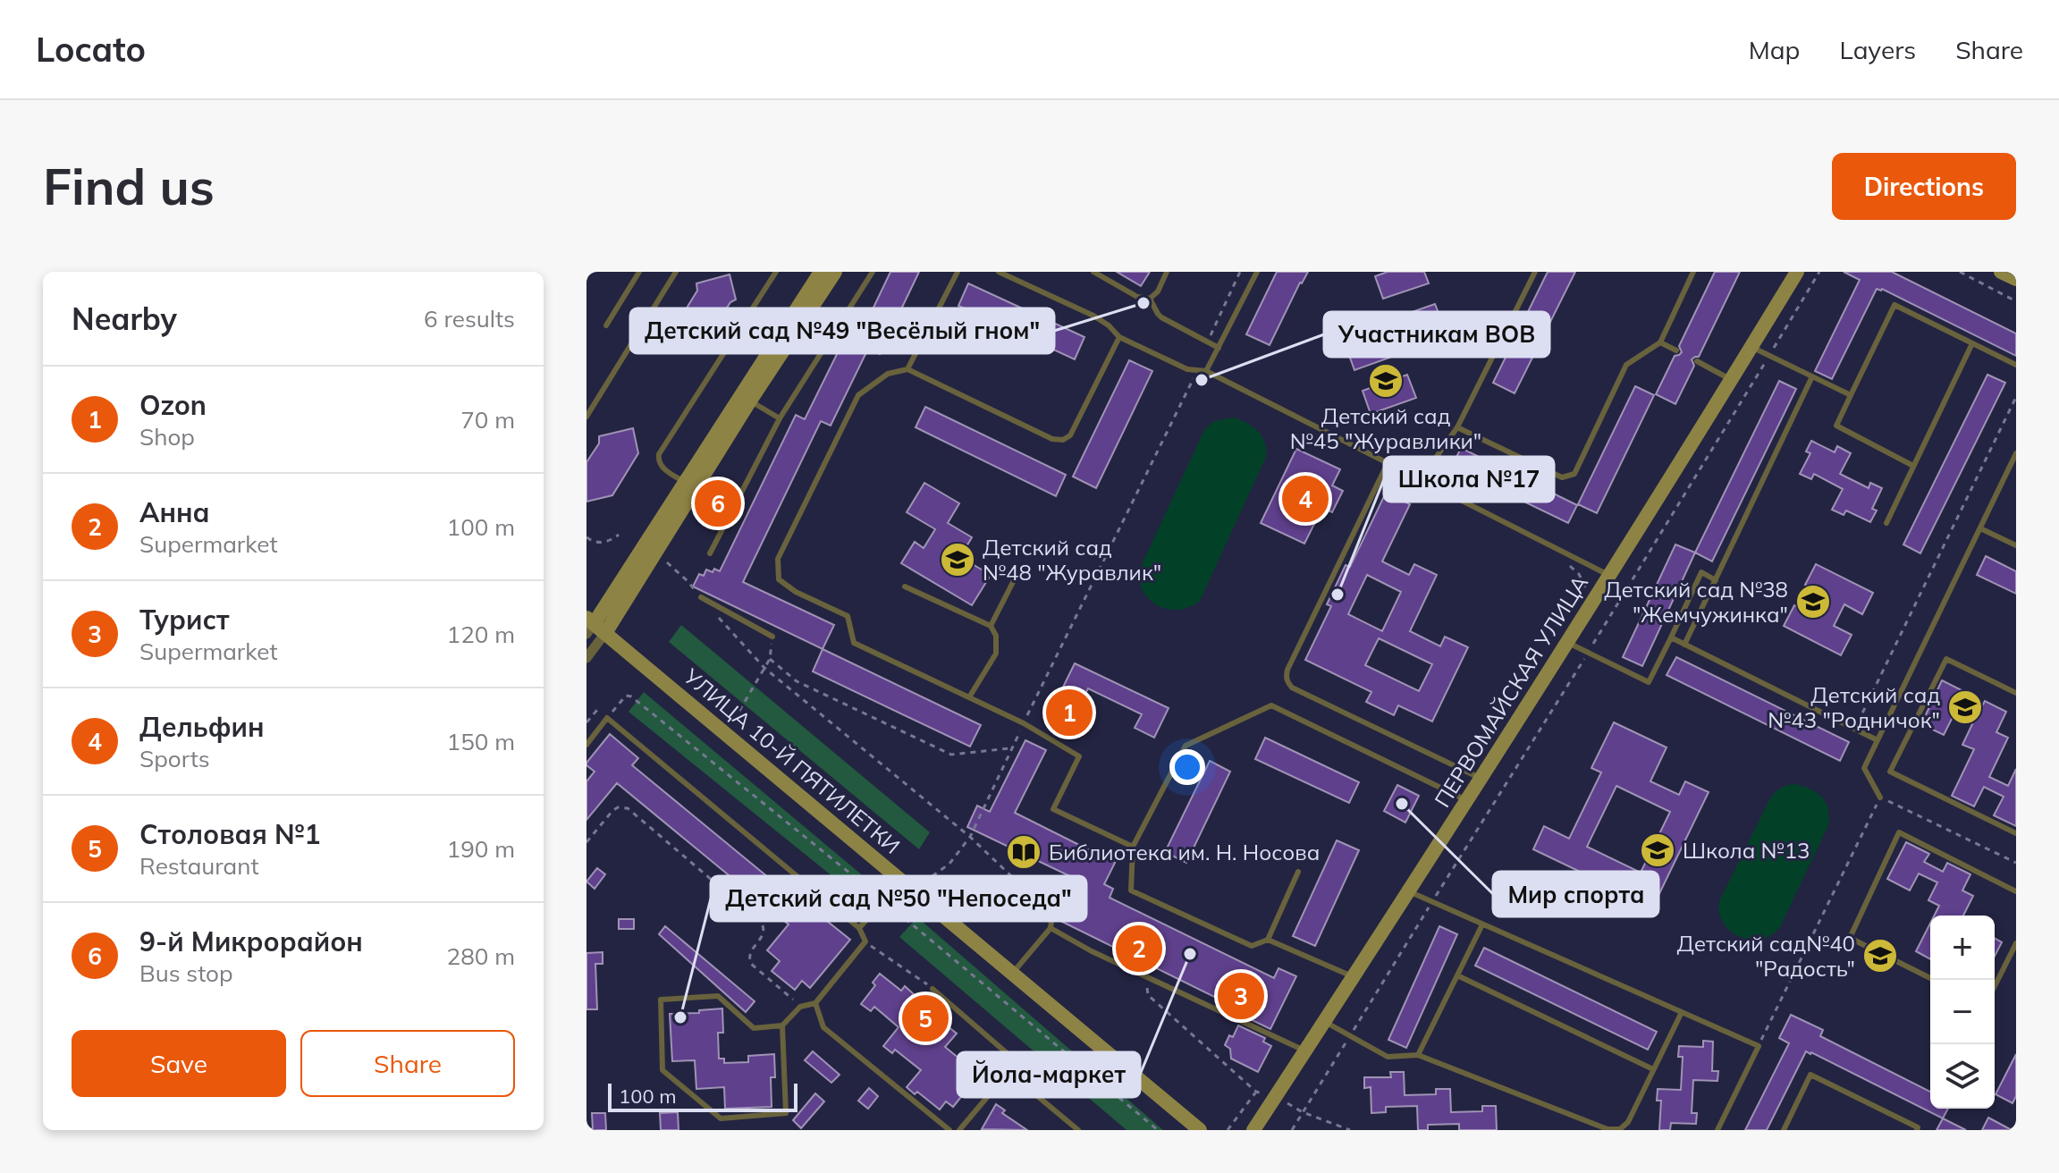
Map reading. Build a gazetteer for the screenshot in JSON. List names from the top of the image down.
{
  "streets": {
    "main road": ["ПЕРВОМАЙСКАЯ УЛИЦА", "УЛИЦА 10-Й ПЯТИЛЕТКИ"]
  },
  "places": {
    "other": [
      "Детский сад №49 \"Весёлый гном\"",
      "Участникам ВОВ",
      "Школа №17",
      "Мир спорта",
      "Йола-маркет",
      "Детский сад №50 \"Непоседа\""
    ],
    "school or university": [
      "Детский сад №45 \"Журавлики\"",
      "Детский сад №48 \"Журавлик\"",
      "Детский сад №38 \"Жемчужинка\"",
      "Детский сад №43 \"Родничок\"",
      "Школа №13",
      "Детский сад№40 \"Радость\""
    ],
    "library": ["Библиотека им. Н. Носова"]
  },
  "scale_bar": "100 m",
  "page": {
    "header": "Locato",
    "nav": ["Map", "Layers", "Share"],
    "buttons": [
      "Directions",
      ["Save", "Share"]
    ],
    "title": "Find us",
    "heading": ["Nearby", "6 results"],
    "list": [
      {
        "mark": "1",
        "name": "Ozon",
        "note": "Shop",
        "value": "70 m"
      },
      {
        "mark": "2",
        "name": "Анна",
        "note": "Supermarket",
        "value": "100 m"
      },
      {
        "mark": "3",
        "name": "Турист",
        "note": "Supermarket",
        "value": "120 m"
      },
      {
        "mark": "4",
        "name": "Дельфин",
        "note": "Sports",
        "value": "150 m"
      },
      {
        "mark": "5",
        "name": "Столовая №1",
        "note": "Restaurant",
        "value": "190 m"
      },
      {
        "mark": "6",
        "name": "9-й Микрорайон",
        "note": "Bus stop",
        "value": "280 m"
      }
    ],
    "pins": [
      "4",
      "6",
      "1",
      "2",
      "3",
      "5"
    ],
    "map_buttons": ["+", "−"],
    "scale": "100 m"
  }
}
